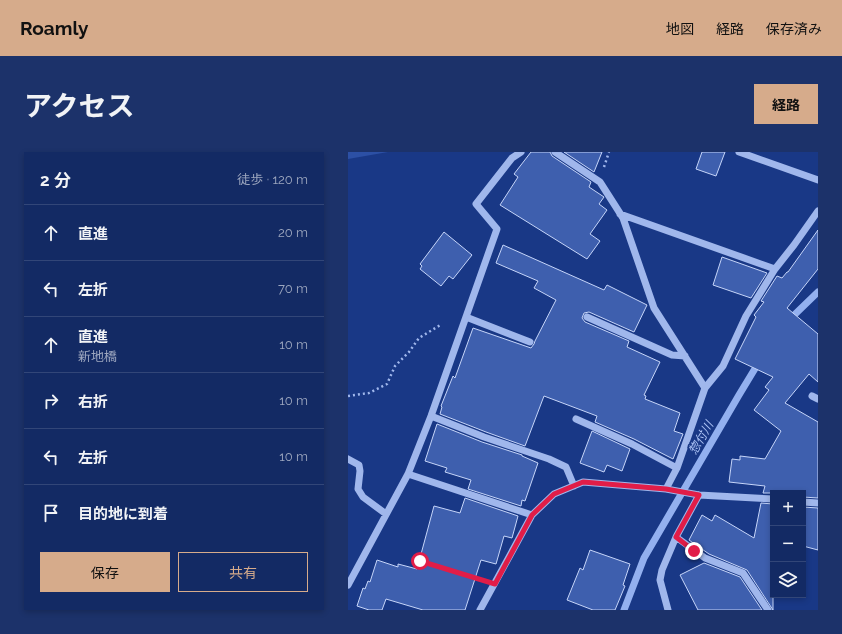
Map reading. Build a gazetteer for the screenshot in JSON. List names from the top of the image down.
{
  "water": ["惣付川"],
  "page": {
    "header": "Roamly",
    "nav": ["地図", "経路", "保存済み"],
    "title": "アクセス",
    "buttons": [
      "経路",
      ["保存", "共有"]
    ],
    "heading": ["2 分", "徒歩 · 120 m"],
    "list": [
      ["直進", "20 m"],
      ["左折", "70 m"],
      ["直進", "新地橋", "10 m"],
      ["右折", "10 m"],
      ["左折", "10 m"],
      "目的地に到着"
    ],
    "map_buttons": ["+", "−"]
  }
}
